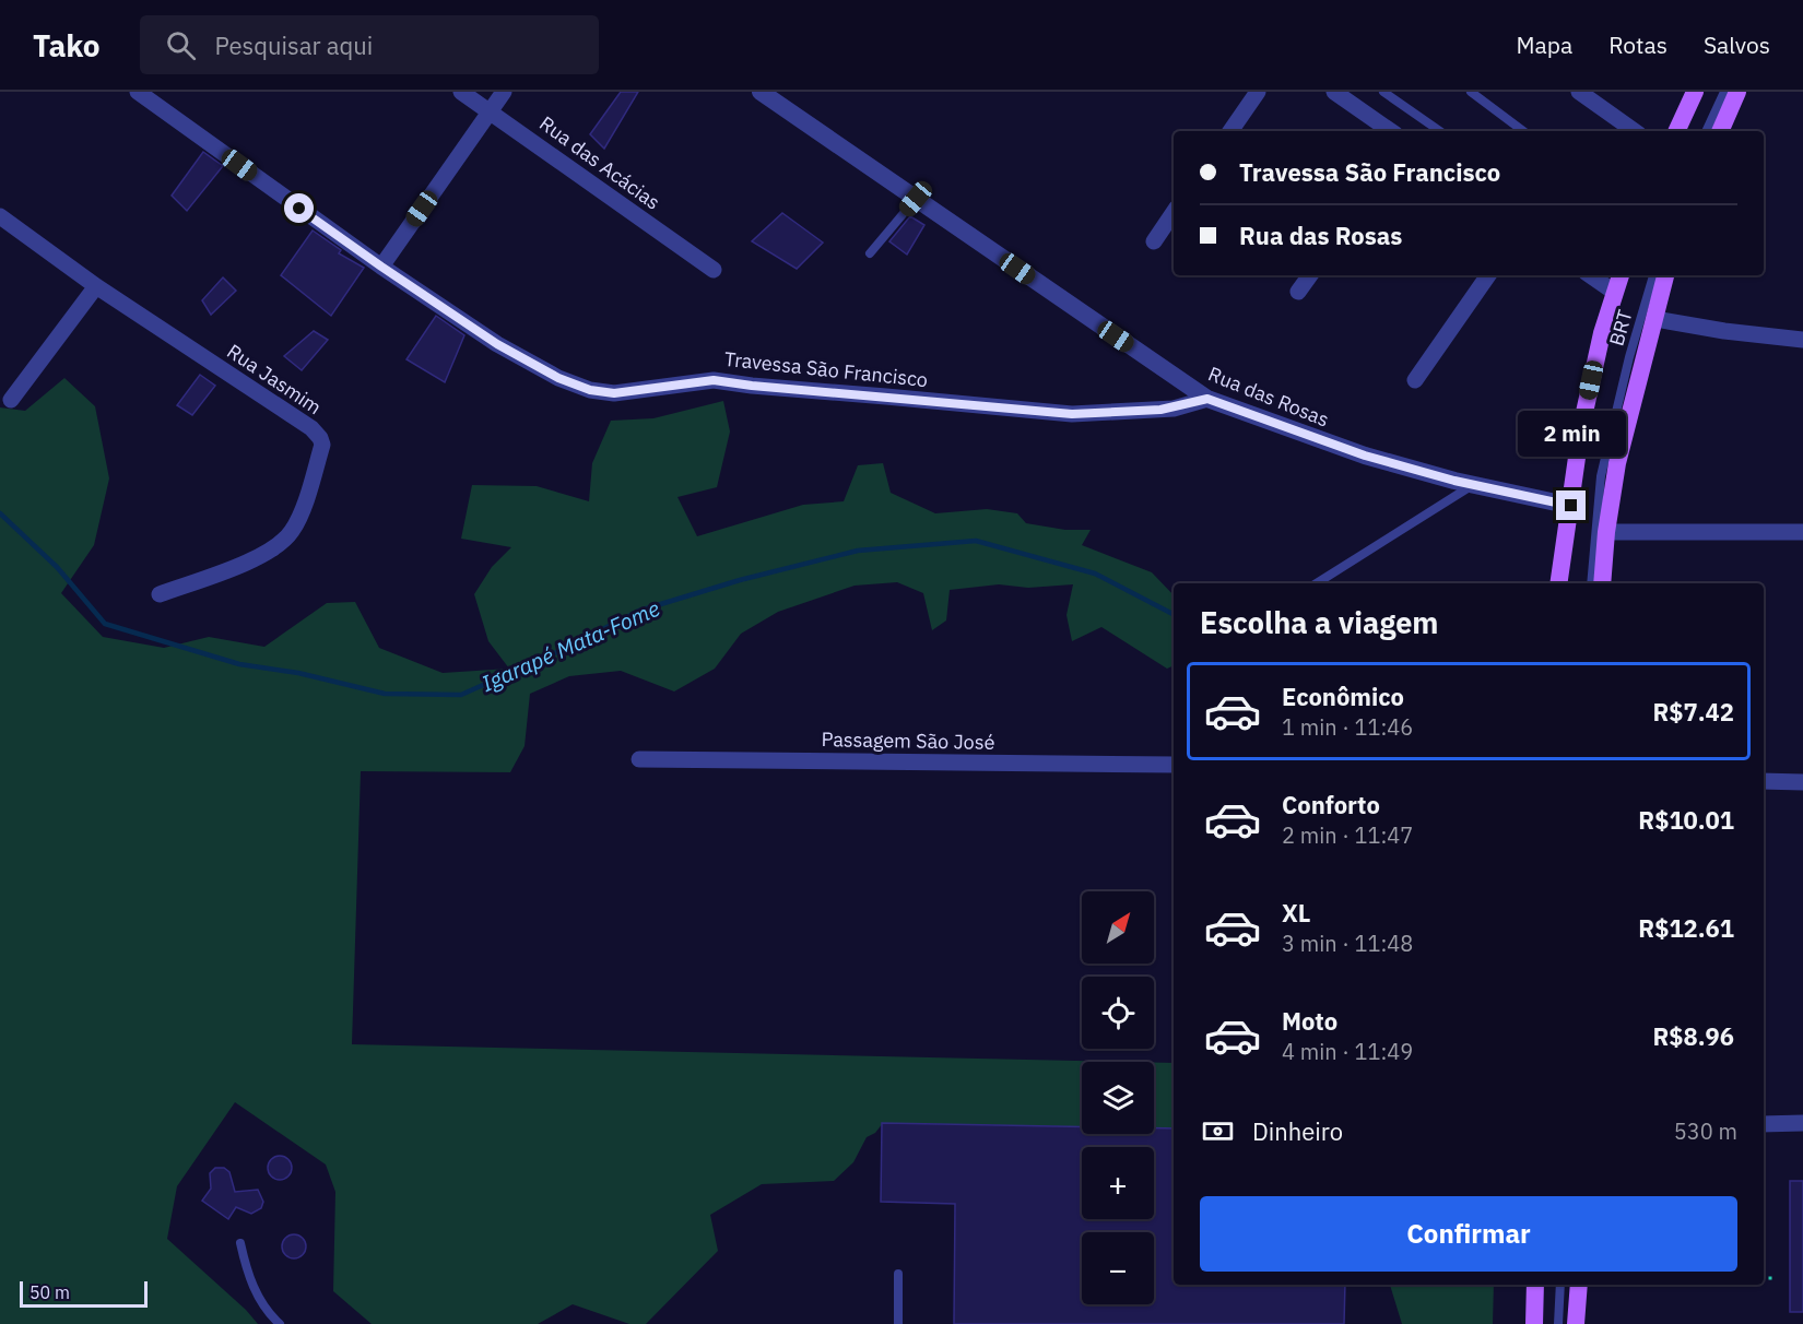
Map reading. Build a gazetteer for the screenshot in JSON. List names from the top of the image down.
{
  "streets": {
    "street": [
      "Rua das Acácias",
      "Travessa São Francisco",
      "Rua Jasmim",
      "Rua das Rosas",
      "Passagem São José"
    ],
    "lane": ["BRT"]
  },
  "crossings": [
    ["Travessa São Francisco", "Rua das Rosas"]
  ],
  "water": ["Igarapé Mata-Fome"],
  "scale_bar": "50 m",
  "north": "top right",
  "page": {
    "header": "Tako",
    "search": "Pesquisar aqui",
    "nav": ["Mapa", "Rotas", "Salvos"],
    "banner": ["Travessa São Francisco", "Rua das Rosas"],
    "bubble": "2 min",
    "heading": "Escolha a viagem",
    "list": [
      {
        "name": "Econômico",
        "note": "1 min · 11:46",
        "value": "R$7.42"
      },
      {
        "name": "Conforto",
        "note": "2 min · 11:47",
        "value": "R$10.01"
      },
      {
        "name": "XL",
        "note": "3 min · 11:48",
        "value": "R$12.61"
      },
      {
        "name": "Moto",
        "note": "4 min · 11:49",
        "value": "R$8.96"
      }
    ],
    "map_buttons": ["+", "−"],
    "pay": ["Dinheiro", "530 m"],
    "buttons": "Confirmar",
    "scale": "50 m"
  }
}
